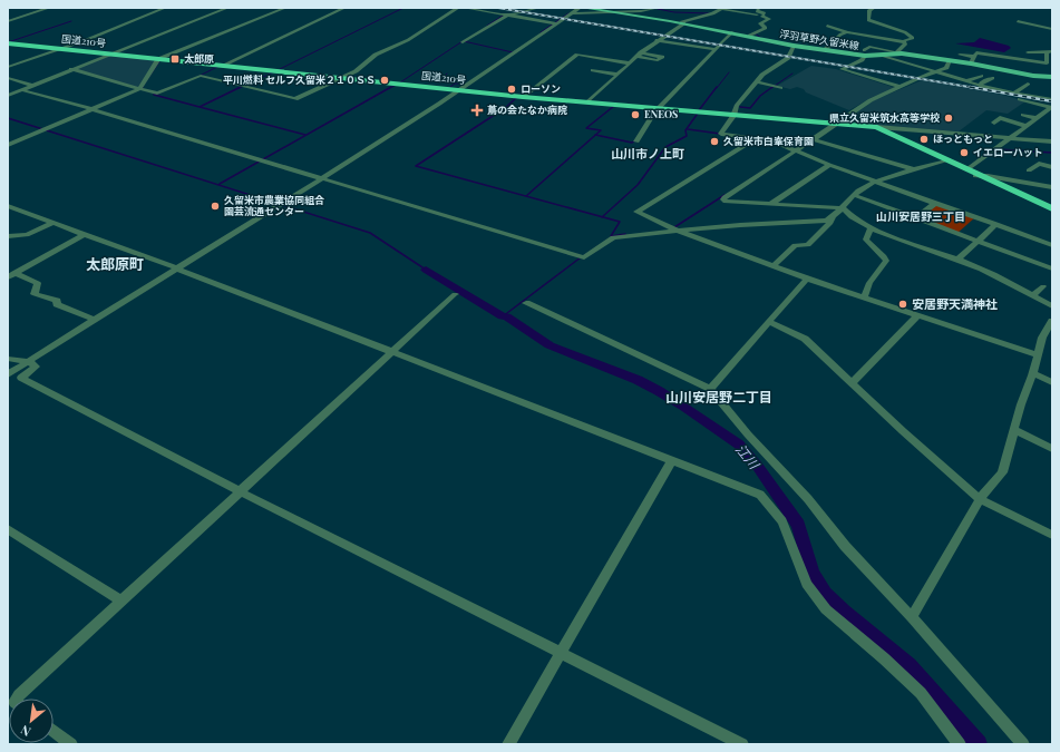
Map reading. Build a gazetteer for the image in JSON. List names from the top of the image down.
{
  "streets": {
    "highway": ["国道210号"],
    "main road": ["浮羽草野久留米線"]
  },
  "districts": [
    "山川市ノ上町",
    "山川安居野三丁目",
    "太郎原町",
    "山川安居野二丁目"
  ],
  "water": ["江川"],
  "places": {
    "transit": ["太郎原"],
    "other": [
      "平川燃料 セルフ久留米２１０ＳＳ",
      "ローソン",
      "ENEOS",
      "県立久留米筑水高等学校",
      "ほっともっと",
      "久留米市白峯保育園",
      "イエローハット",
      "久留米市農業協同組合 園芸流通センター",
      "安居野天満神社"
    ],
    "health": ["蔦の会たなか病院"]
  },
  "north": "bottom left"
}
